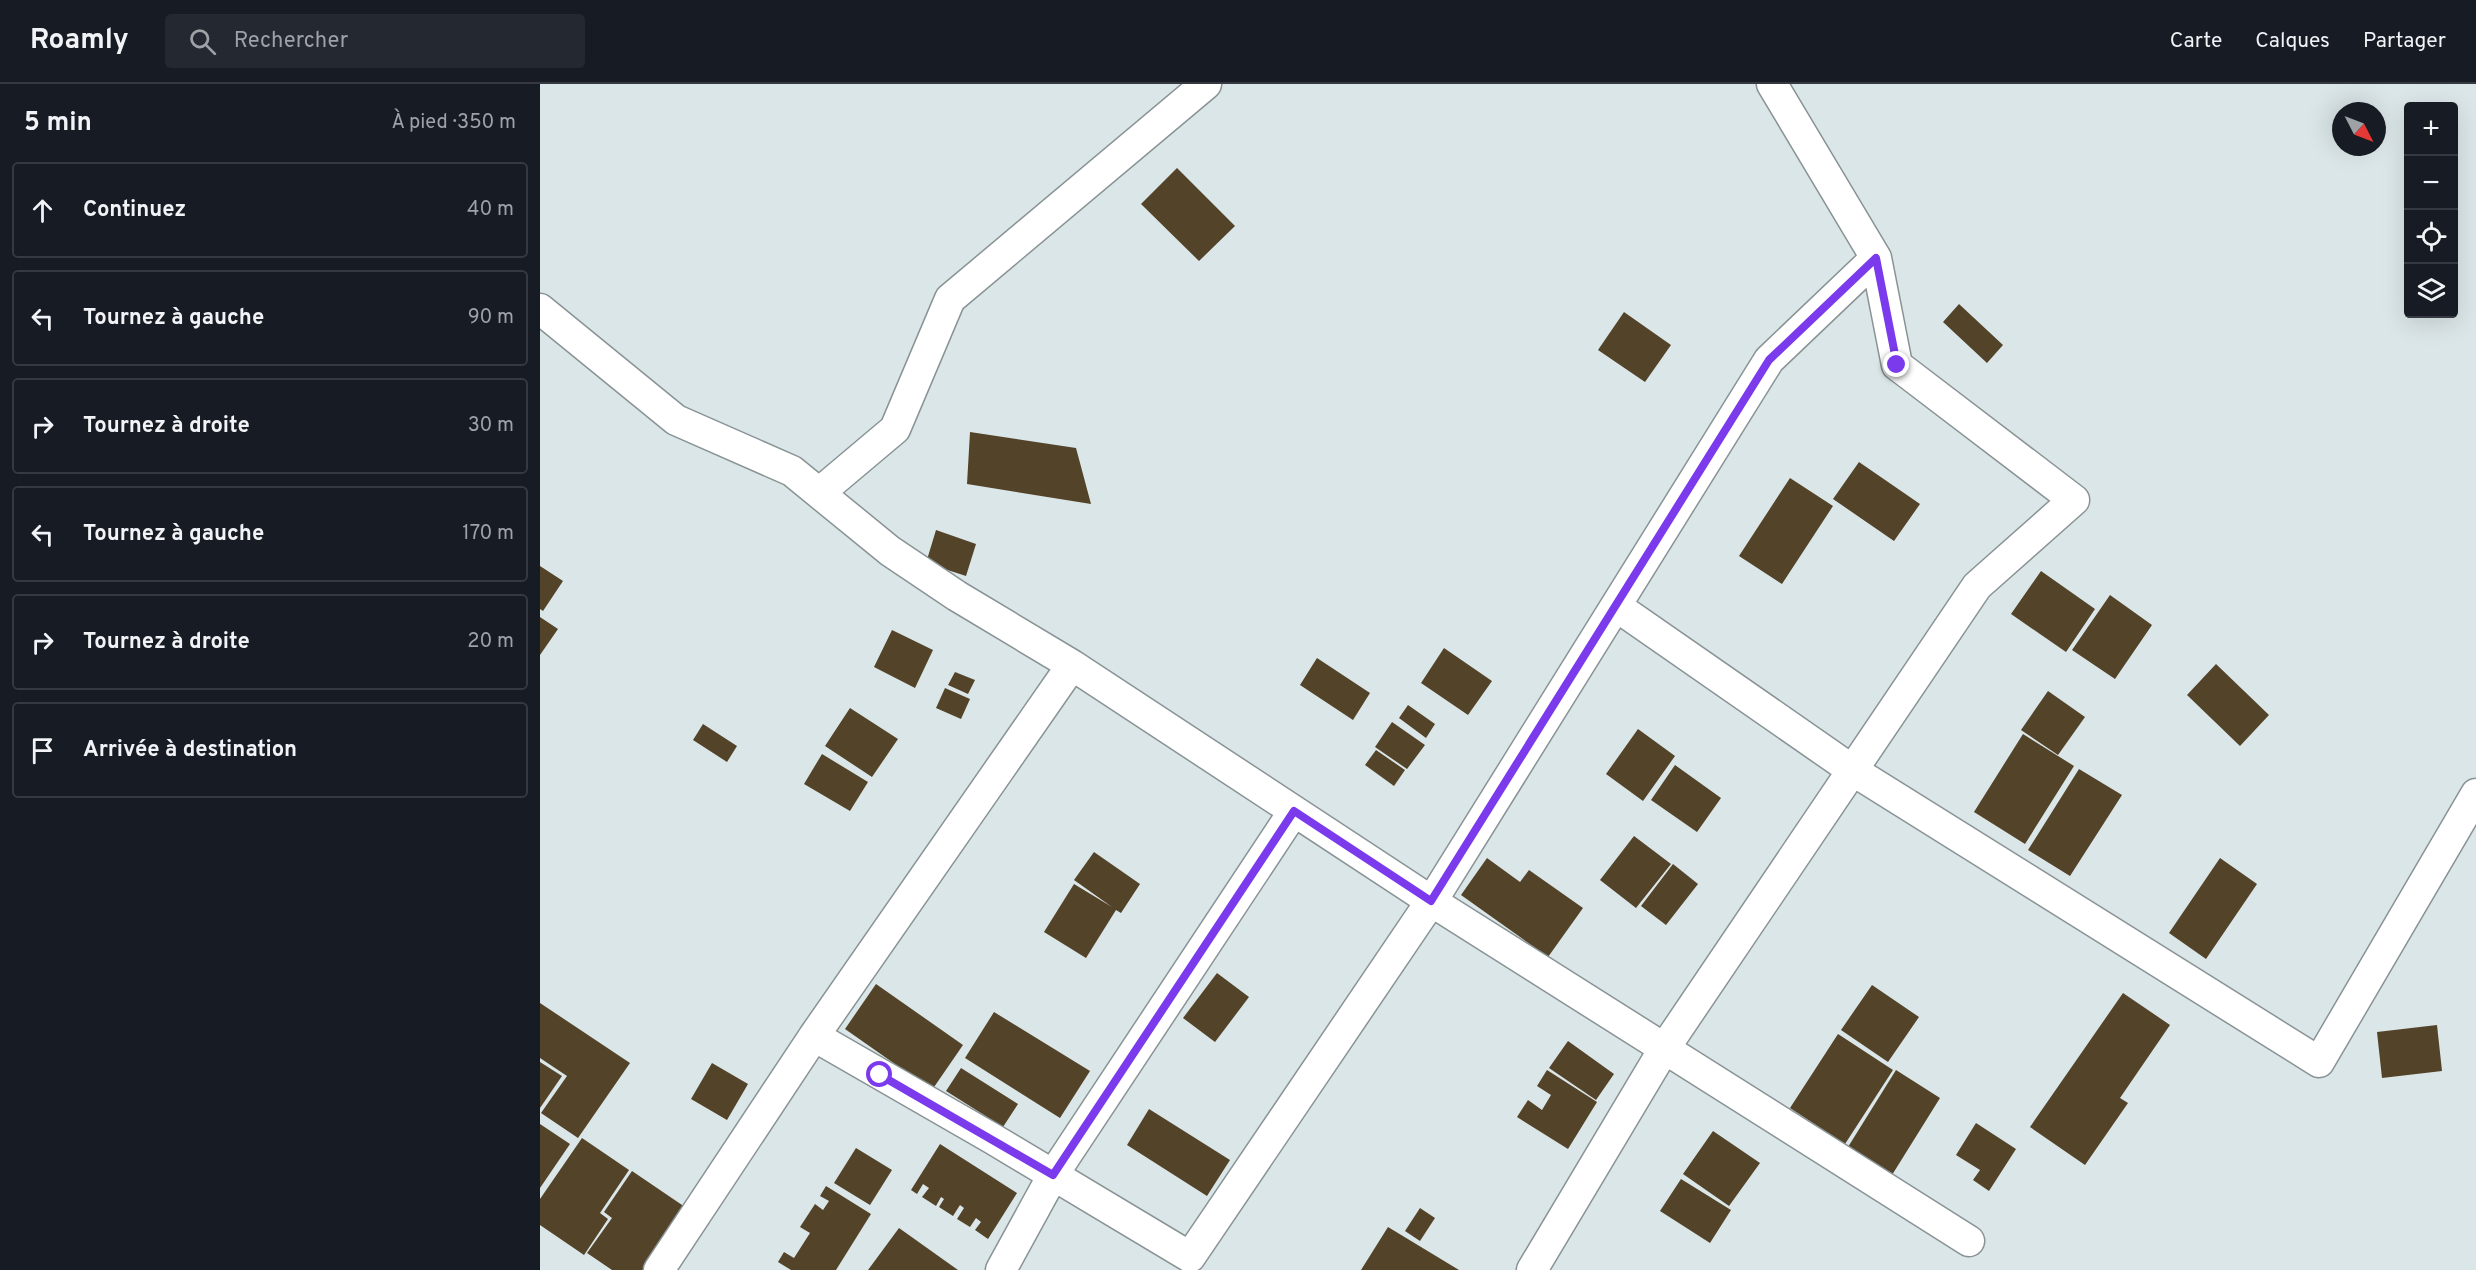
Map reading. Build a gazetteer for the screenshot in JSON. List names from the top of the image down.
{
  "north": "bottom right",
  "page": {
    "header": "Roamly",
    "search": "Rechercher",
    "nav": ["Carte", "Calques", "Partager"],
    "heading": ["5 min", "À pied · 350 m"],
    "map_buttons": ["+", "−"],
    "list": [
      ["Continuez", "40 m"],
      ["Tournez à gauche", "90 m"],
      ["Tournez à droite", "30 m"],
      ["Tournez à gauche", "170 m"],
      ["Tournez à droite", "20 m"],
      "Arrivée à destination"
    ]
  }
}
